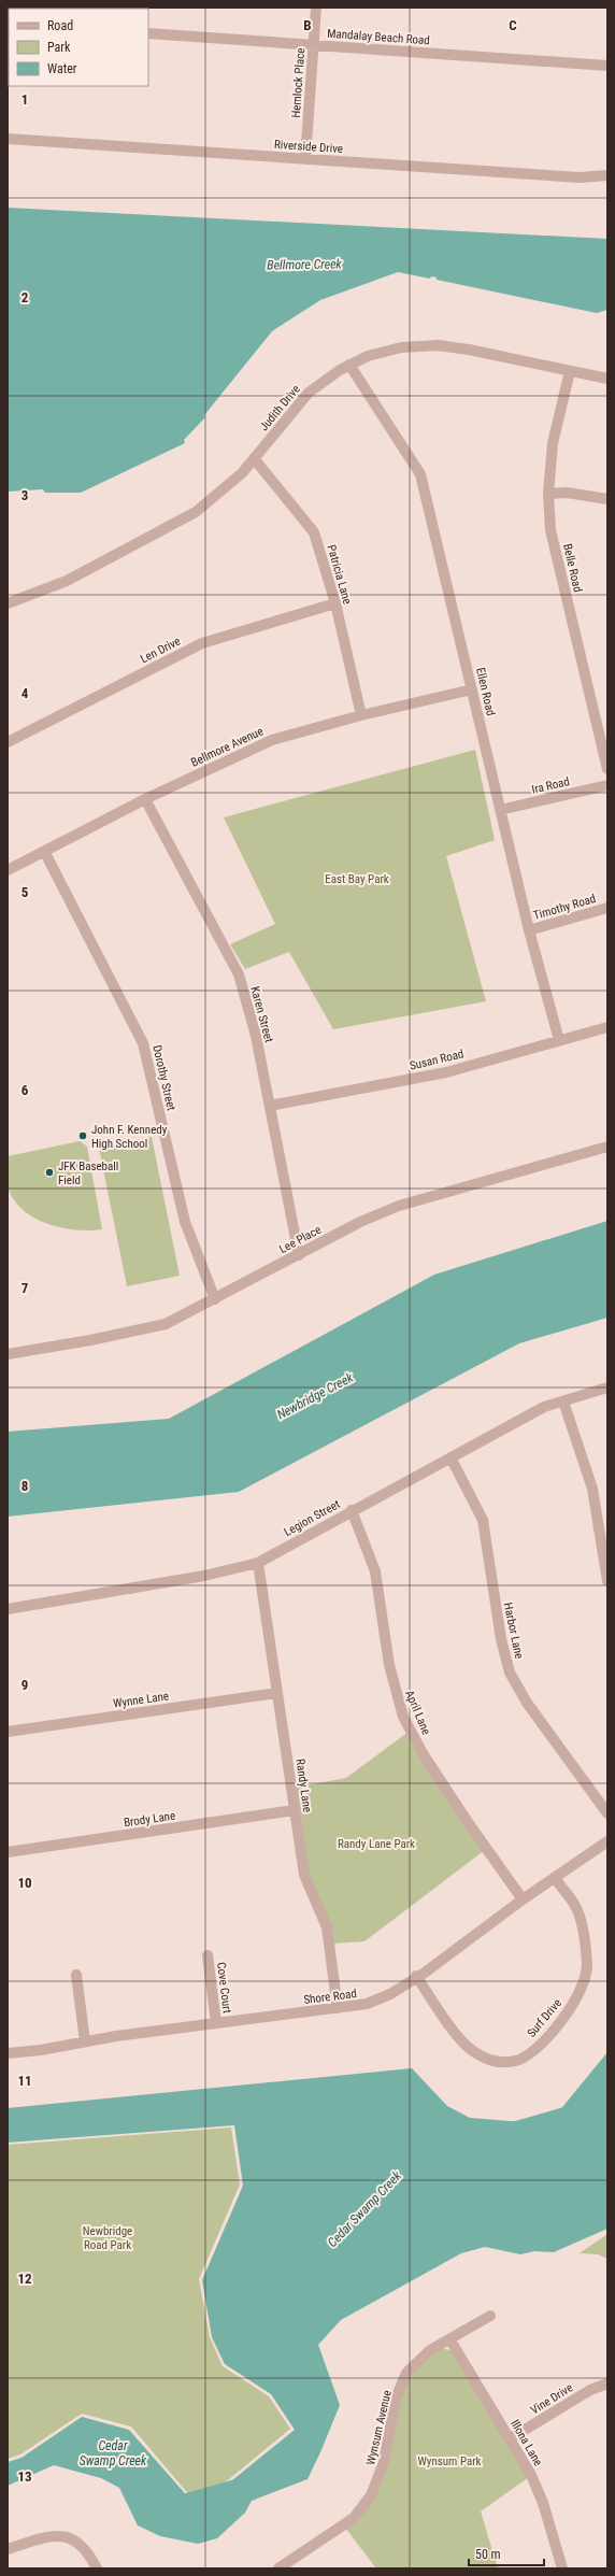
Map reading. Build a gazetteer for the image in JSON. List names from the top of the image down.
{
  "streets": {
    "street": [
      "Mandalay Beach Road",
      "Hemlock Place",
      "Riverside Drive",
      "Judith Drive",
      "Belle Road",
      "Patricia Lane",
      "Len Drive",
      "Ellen Road",
      "Bellmore Avenue",
      "Ira Road",
      "Timothy Road",
      "Karen Street",
      "Susan Road",
      "Dorothy Street",
      "Lee Place",
      "Legion Street",
      "Harbor Lane",
      "Wynne Lane",
      "April Lane",
      "Randy Lane",
      "Brody Lane",
      "Cove Court",
      "Shore Road",
      "Surf Drive",
      "Vine Drive",
      "Wynsum Avenue",
      "Illona Lane"
    ]
  },
  "crossings": [
    ["Mandalay Beach Road", "Hemlock Place"],
    ["Hemlock Place", "Riverside Drive"],
    ["Judith Drive", "Belle Road"],
    ["Judith Drive", "Patricia Lane"],
    ["Judith Drive", "Ellen Road"],
    ["Patricia Lane", "Len Drive"],
    ["Patricia Lane", "Bellmore Avenue"],
    ["Ellen Road", "Bellmore Avenue"],
    ["Ellen Road", "Ira Road"],
    ["Ellen Road", "Timothy Road"],
    ["Ellen Road", "Susan Road"],
    ["Bellmore Avenue", "Karen Street"],
    ["Bellmore Avenue", "Dorothy Street"],
    ["Karen Street", "Susan Road"],
    ["Karen Street", "Lee Place"],
    ["Dorothy Street", "Lee Place"],
    ["Legion Street", "Harbor Lane"],
    ["Legion Street", "April Lane"],
    ["Legion Street", "Randy Lane"],
    ["Wynne Lane", "Randy Lane"],
    ["April Lane", "Shore Road"],
    ["Randy Lane", "Brody Lane"],
    ["Randy Lane", "Shore Road"],
    ["Cove Court", "Shore Road"],
    ["Shore Road", "Surf Drive"],
    ["Vine Drive", "Illona Lane"],
    ["Wynsum Avenue", "Illona Lane"]
  ],
  "water": ["Bellmore Creek", "Newbridge Creek", "Cedar Swamp Creek"],
  "parks": [
    "East Bay Park",
    "Randy Lane Park",
    "Newbridge Road Park",
    "Wynsum Park"
  ],
  "places": ["John F. Kennedy High School", "JFK Baseball Field"],
  "legend": ["Road", "Park", "Water"],
  "scale_bar": "50 m",
  "grid": {
    "columns": ["B", "C"],
    "rows": [
      "1",
      "2",
      "3",
      "4",
      "5",
      "6",
      "7",
      "8",
      "9",
      "10",
      "11",
      "12",
      "13"
    ]
  }
}
